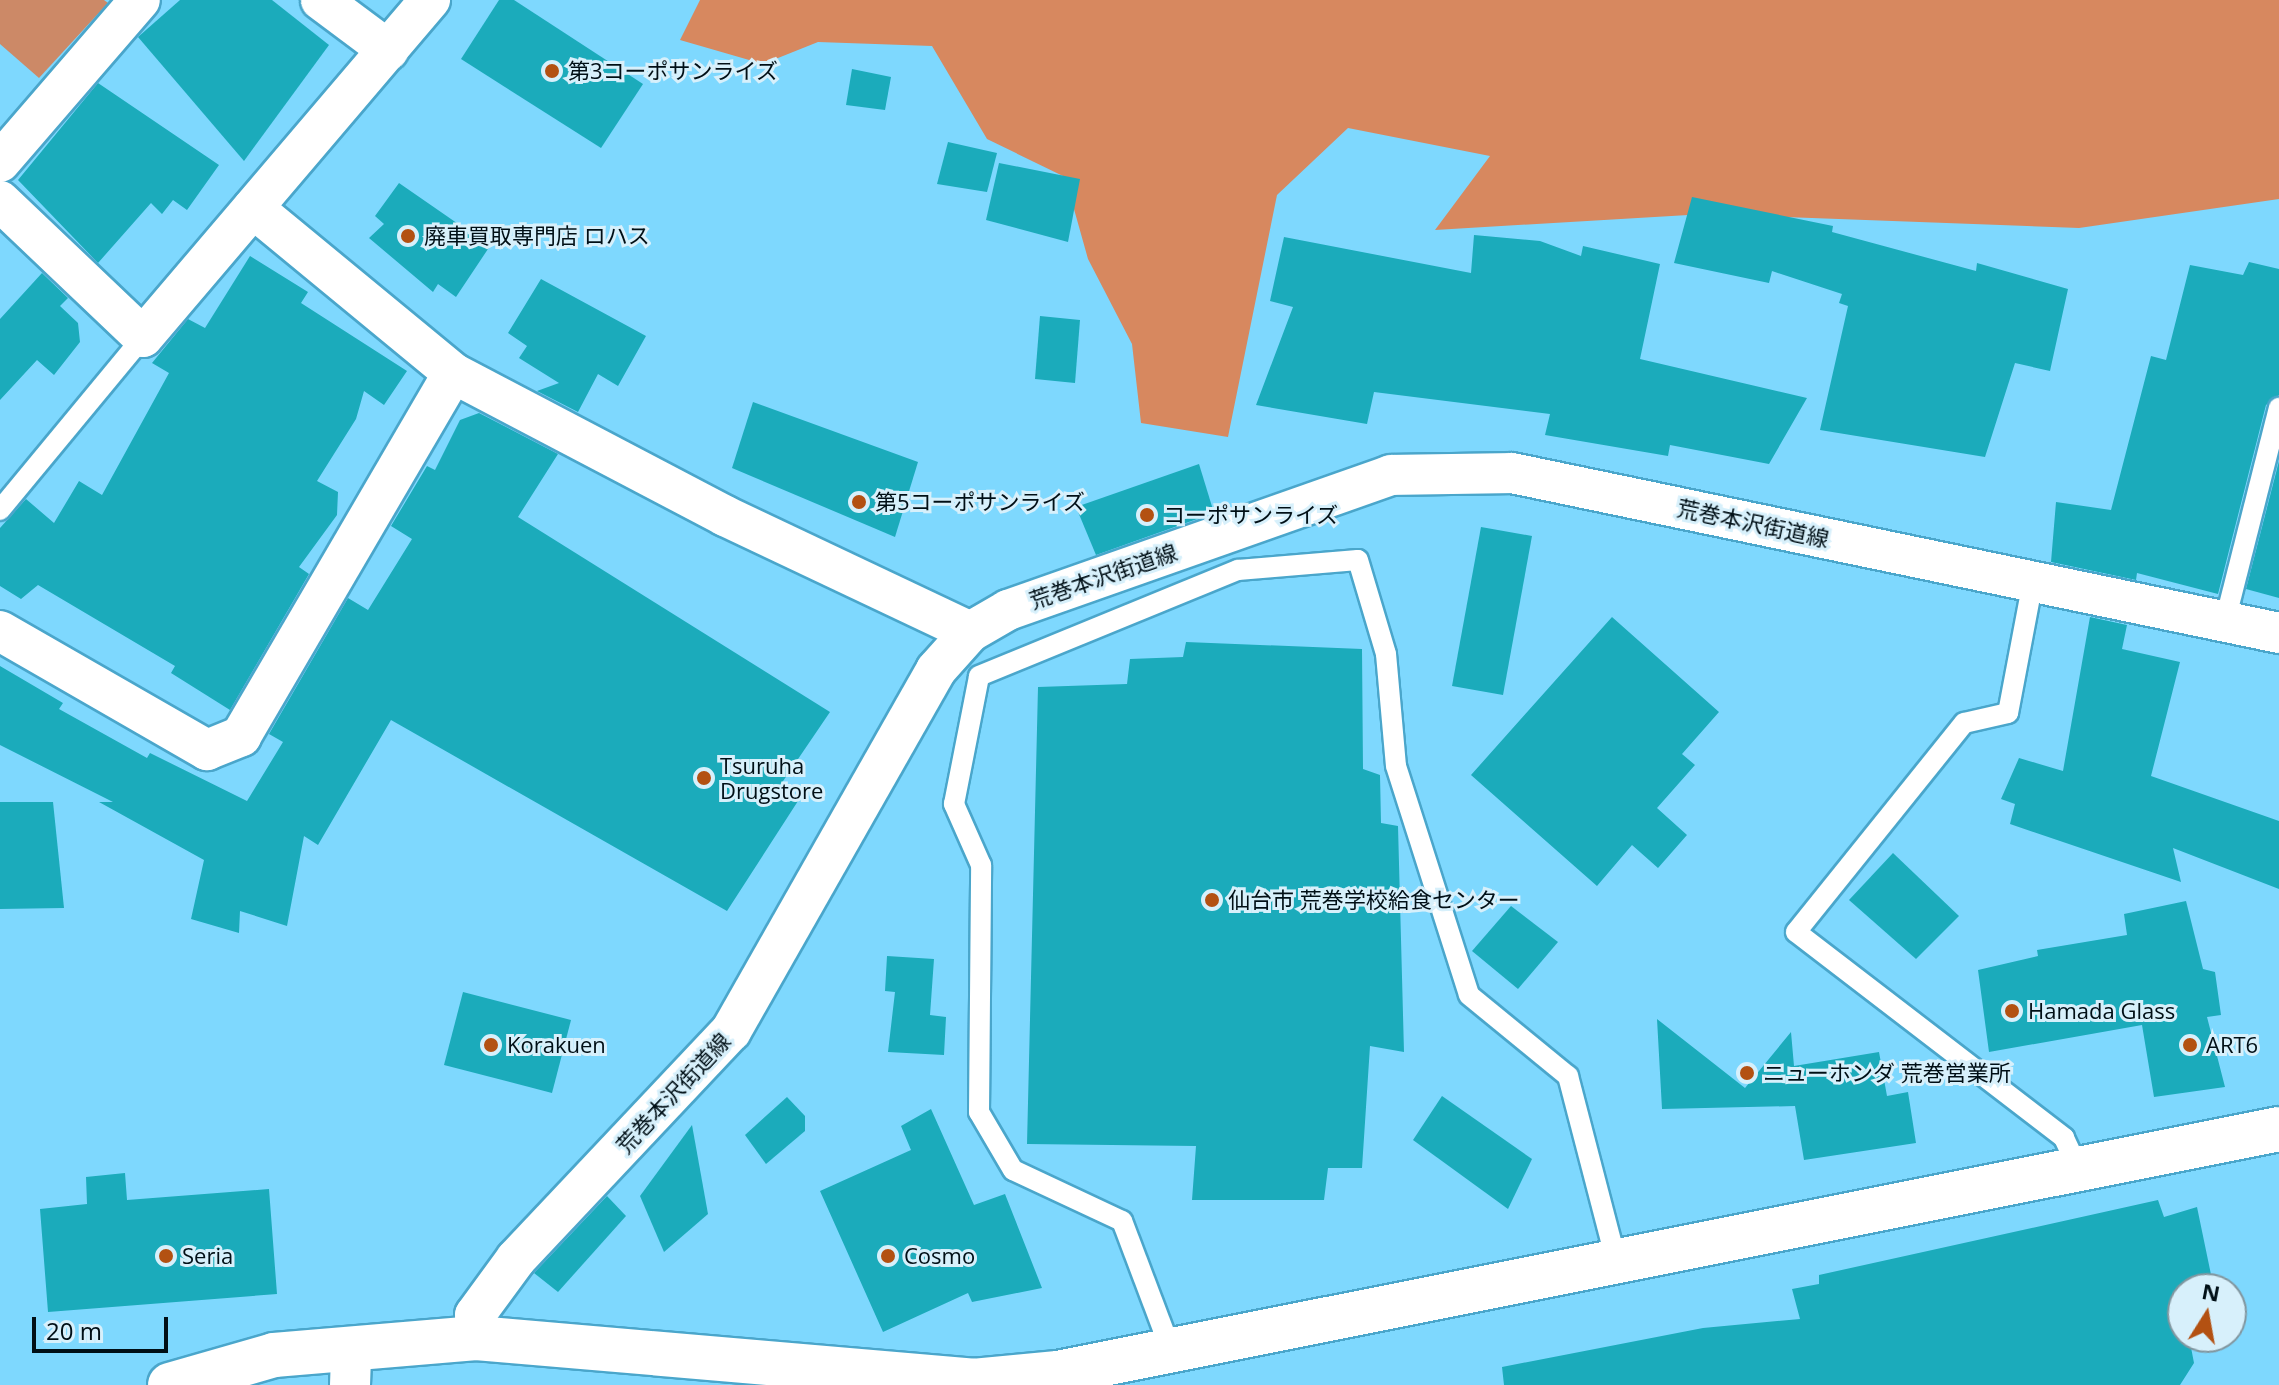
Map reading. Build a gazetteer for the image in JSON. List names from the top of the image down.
{
  "streets": {
    "street": ["荒巻本沢街道線"]
  },
  "places": [
    "第3コーポサンライズ",
    "廃車買取専門店 ロハス",
    "第5コーポサンライズ",
    "コーポサンライズ",
    "Tsuruha Drugstore",
    "仙台市 荒巻学校給食センター",
    "Hamada Glass",
    "Korakuen",
    "ART6",
    "ニューホンダ 荒巻営業所",
    "Seria",
    "Cosmo"
  ],
  "scale_bar": "20 m",
  "north": "top"
}
